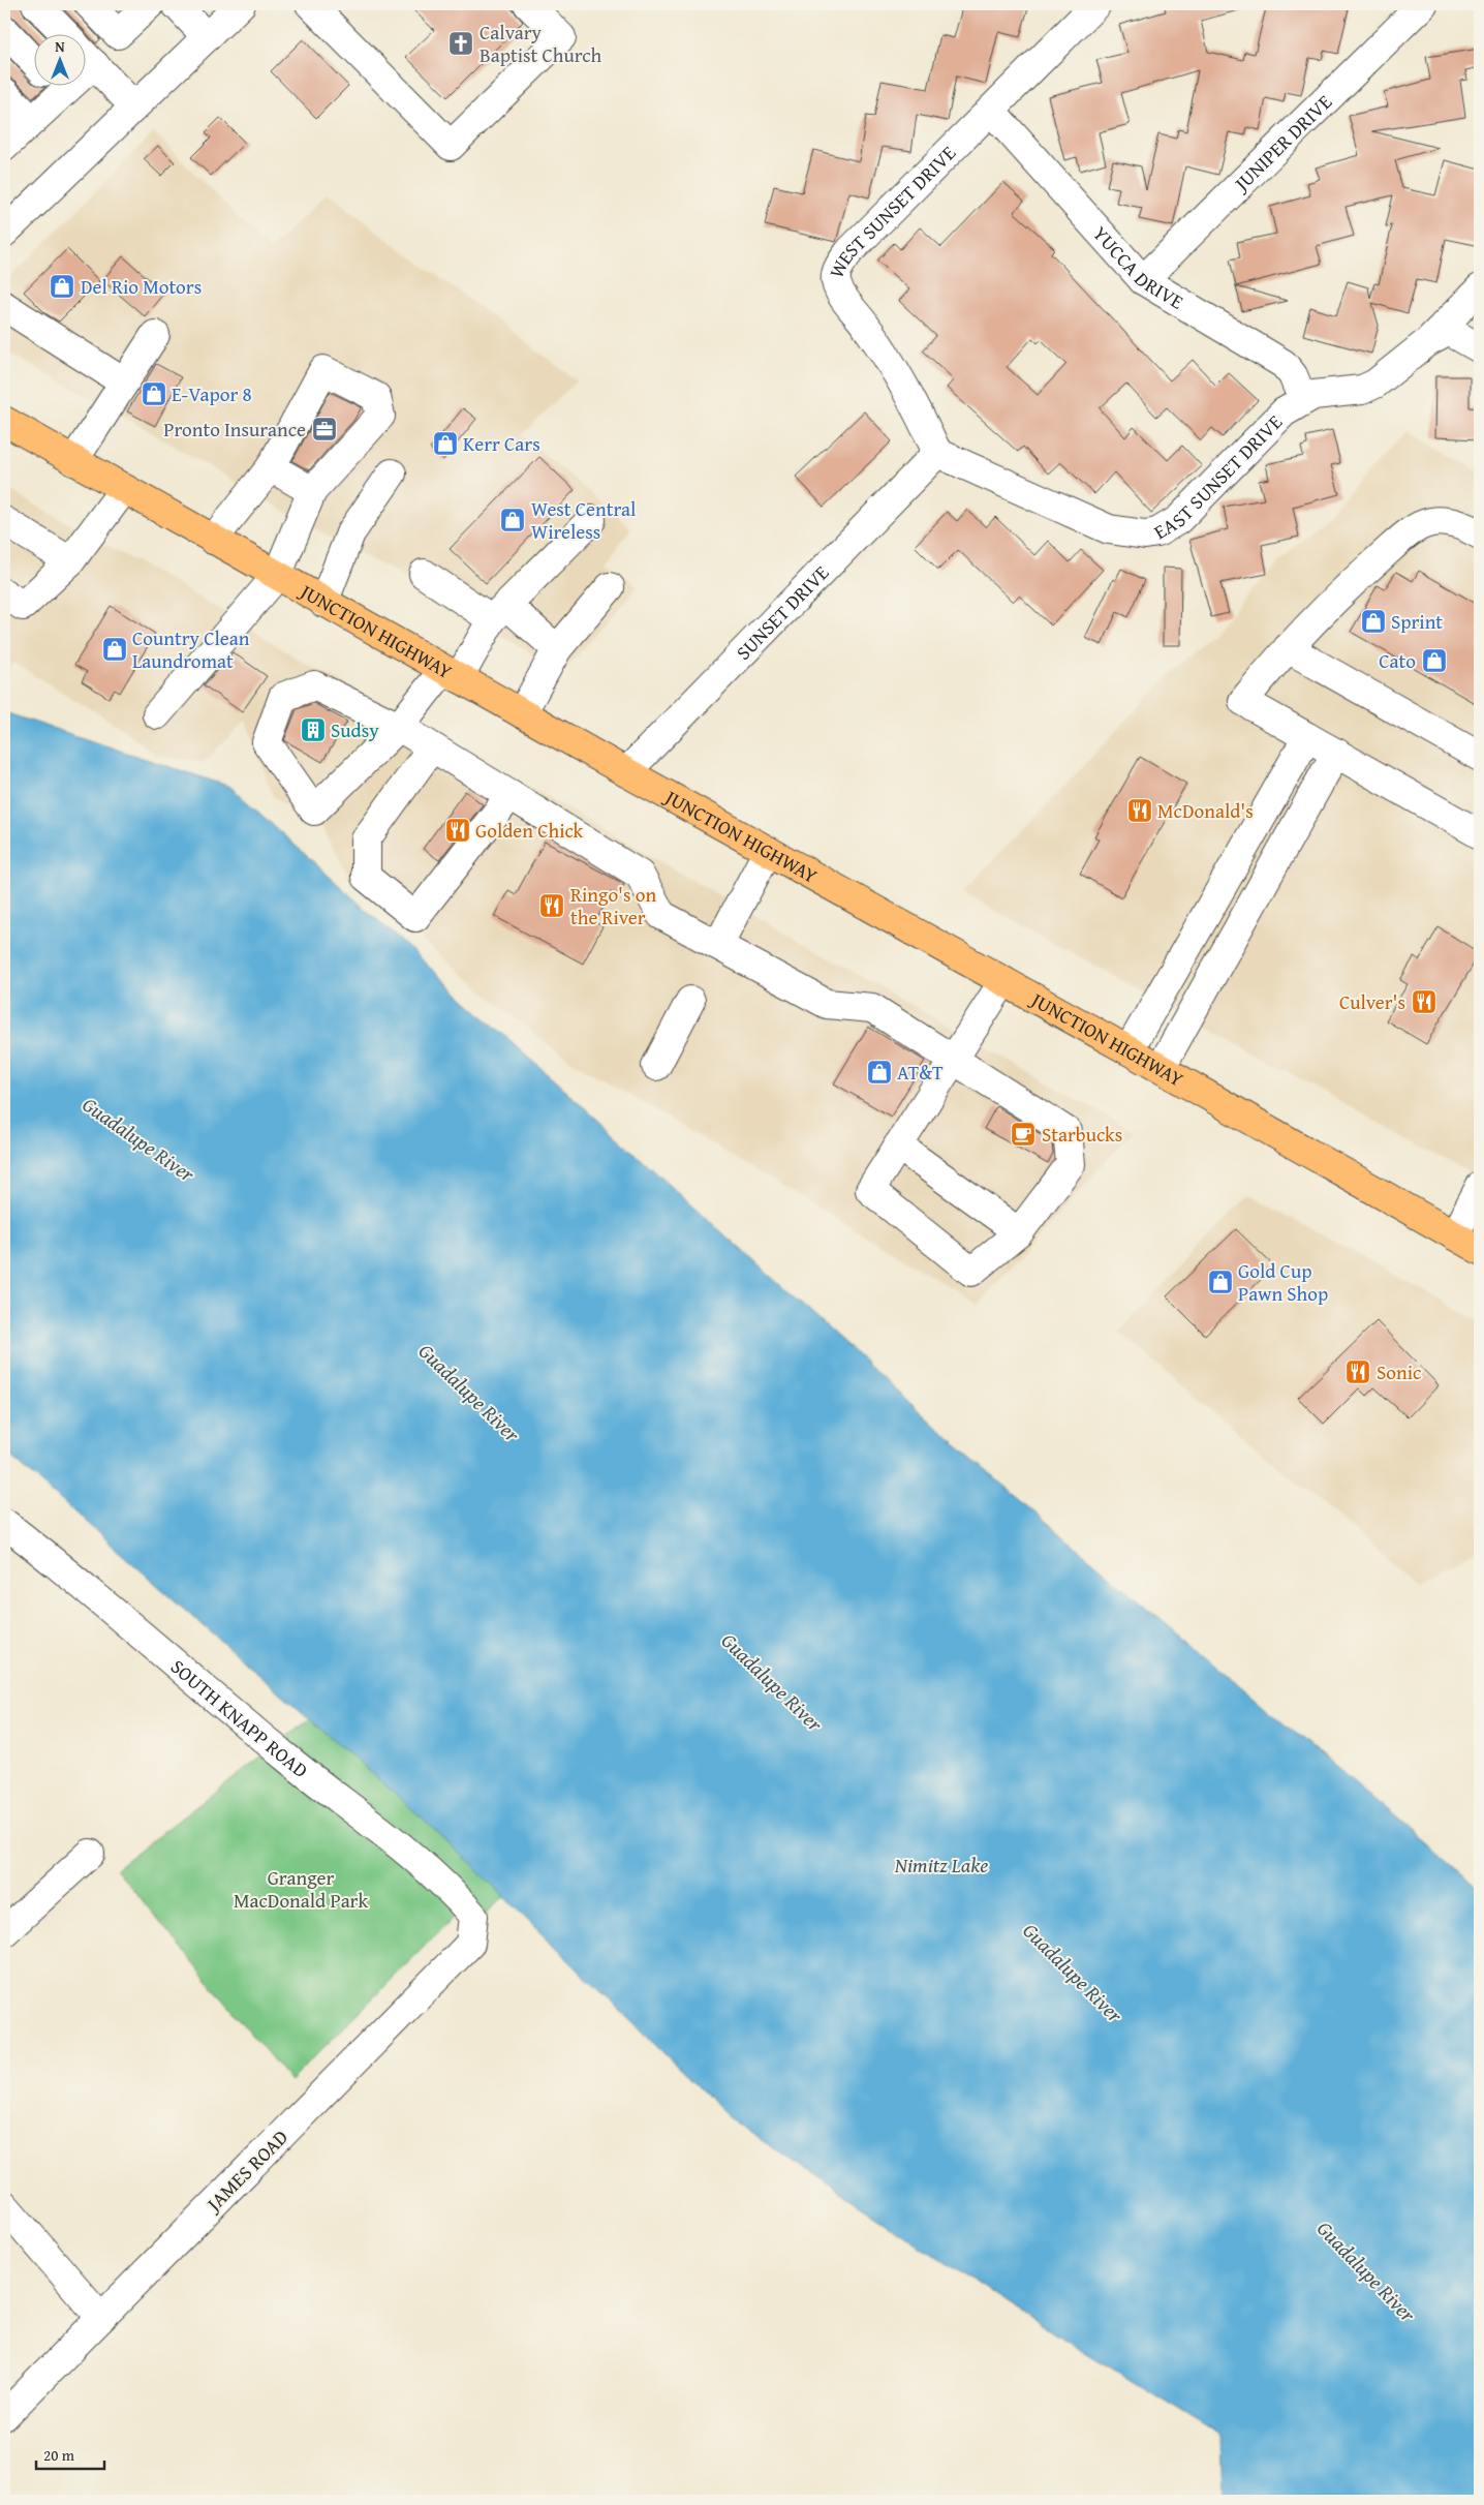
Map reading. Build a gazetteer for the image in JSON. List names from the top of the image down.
{
  "streets": {
    "main road": ["JUNCTION HIGHWAY"],
    "street": [
      "JUNIPER DRIVE",
      "WEST SUNSET DRIVE",
      "YUCCA DRIVE",
      "EAST SUNSET DRIVE",
      "SUNSET DRIVE",
      "SOUTH KNAPP ROAD",
      "JAMES ROAD"
    ]
  },
  "crossings": [
    ["JUNIPER DRIVE", "YUCCA DRIVE"],
    ["WEST SUNSET DRIVE", "YUCCA DRIVE"],
    ["WEST SUNSET DRIVE", "EAST SUNSET DRIVE"],
    ["WEST SUNSET DRIVE", "SUNSET DRIVE"],
    ["YUCCA DRIVE", "EAST SUNSET DRIVE"],
    ["EAST SUNSET DRIVE", "SUNSET DRIVE"],
    ["SUNSET DRIVE", "JUNCTION HIGHWAY"],
    ["SOUTH KNAPP ROAD", "JAMES ROAD"]
  ],
  "water": ["Guadalupe River", "Nimitz Lake"],
  "parks": ["Granger MacDonald Park"],
  "places": {
    "church": ["Calvary Baptist Church"],
    "shop": [
      "Del Rio Motors",
      "E-Vapor 8",
      "Kerr Cars",
      "West Central Wireless",
      "Sprint",
      "Country Clean Laundromat",
      "Cato",
      "AT&T",
      "Gold Cup Pawn Shop"
    ],
    "office": ["Pronto Insurance"],
    "building": ["Sudsy"],
    "restaurant": [
      "McDonald's",
      "Golden Chick",
      "Ringo's on the River",
      "Culver's",
      "Sonic"
    ],
    "cafe": ["Starbucks"]
  },
  "scale_bar": "20 m",
  "north": "top"
}
